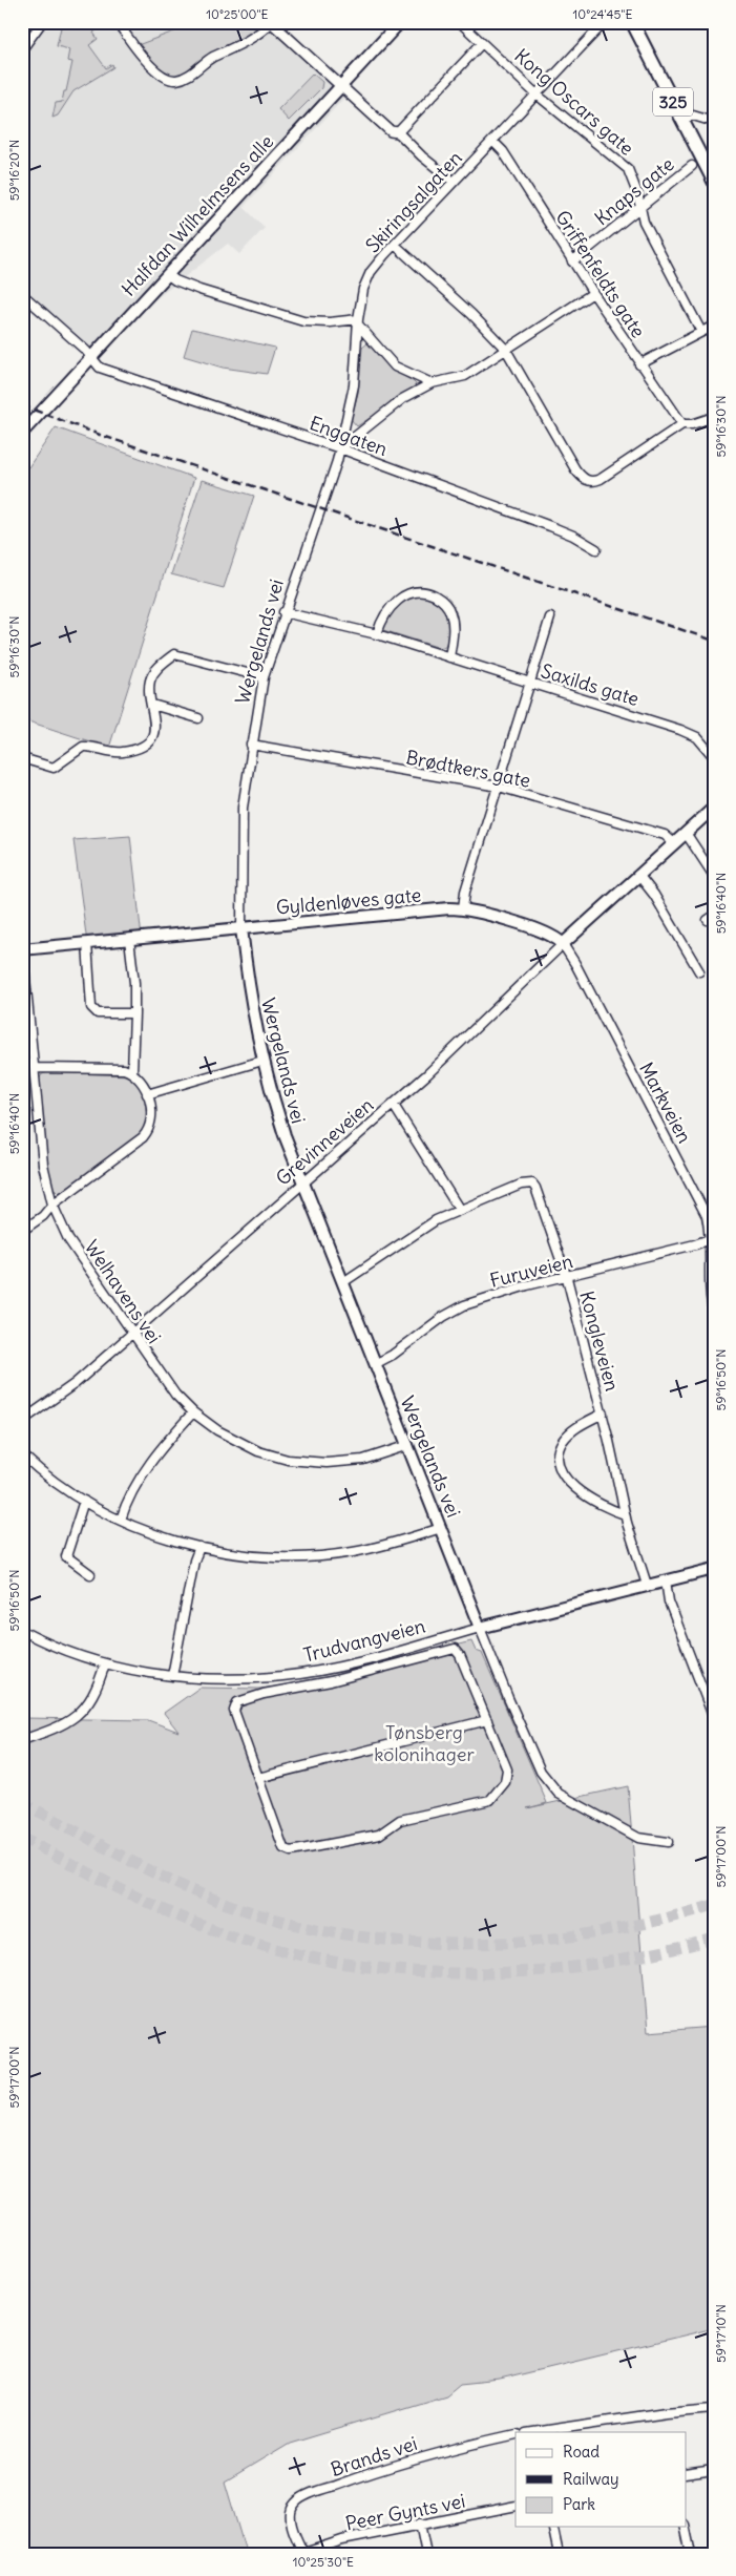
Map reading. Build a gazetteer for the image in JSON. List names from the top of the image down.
{
  "streets": {
    "main road": [
      "325",
      "Halfdan Wilhelmsens alle",
      "Wergelands vei",
      "Gyldenløves gate",
      "Grevinneveien",
      "Trudvangveien"
    ],
    "street": [
      "Kong Oscars gate",
      "Knaps gate",
      "Skiringsalgaten",
      "Griffenfeldts gate",
      "Enggaten",
      "Saxilds gate",
      "Brødtkers gate",
      "Markveien",
      "Furuveien",
      "Welhavens vei",
      "Kongleveien",
      "Brands vei",
      "Peer Gynts vei"
    ]
  },
  "crossings": [
    ["Kong Oscars gate", "Knaps gate"],
    ["Kong Oscars gate", "Skiringsalgaten"],
    ["Knaps gate", "Griffenfeldts gate"],
    ["Skiringsalgaten", "Griffenfeldts gate"],
    ["Skiringsalgaten", "Enggaten"],
    ["Skiringsalgaten", "Wergelands vei"],
    ["Halfdan Wilhelmsens alle", "Enggaten"],
    ["Enggaten", "Wergelands vei"],
    ["Wergelands vei", "Saxilds gate"],
    ["Wergelands vei", "Brødtkers gate"],
    ["Wergelands vei", "Gyldenløves gate"],
    ["Wergelands vei", "Grevinneveien"],
    ["Wergelands vei", "Furuveien"],
    ["Wergelands vei", "Welhavens vei"],
    ["Wergelands vei", "Trudvangveien"],
    ["Brødtkers gate", "Grevinneveien"],
    ["Gyldenløves gate", "Markveien"],
    ["Gyldenløves gate", "Grevinneveien"],
    ["Gyldenløves gate", "Welhavens vei"],
    ["Markveien", "Grevinneveien"],
    ["Markveien", "Furuveien"],
    ["Grevinneveien", "Welhavens vei"],
    ["Furuveien", "Kongleveien"],
    ["Kongleveien", "Trudvangveien"],
    ["Brands vei", "Peer Gynts vei"]
  ],
  "parks": ["Tønsberg kolonihager"],
  "legend": ["Road", "Railway", "Park"],
  "coordinates": [
    "10°25'00\"E",
    "10°24'45\"E",
    "59°16'20\"N",
    "59°16'30\"N",
    "59°16'40\"N",
    "59°16'50\"N",
    "59°17'00\"N",
    "59°17'10\"N",
    "10°25'30\"E"
  ]
}
